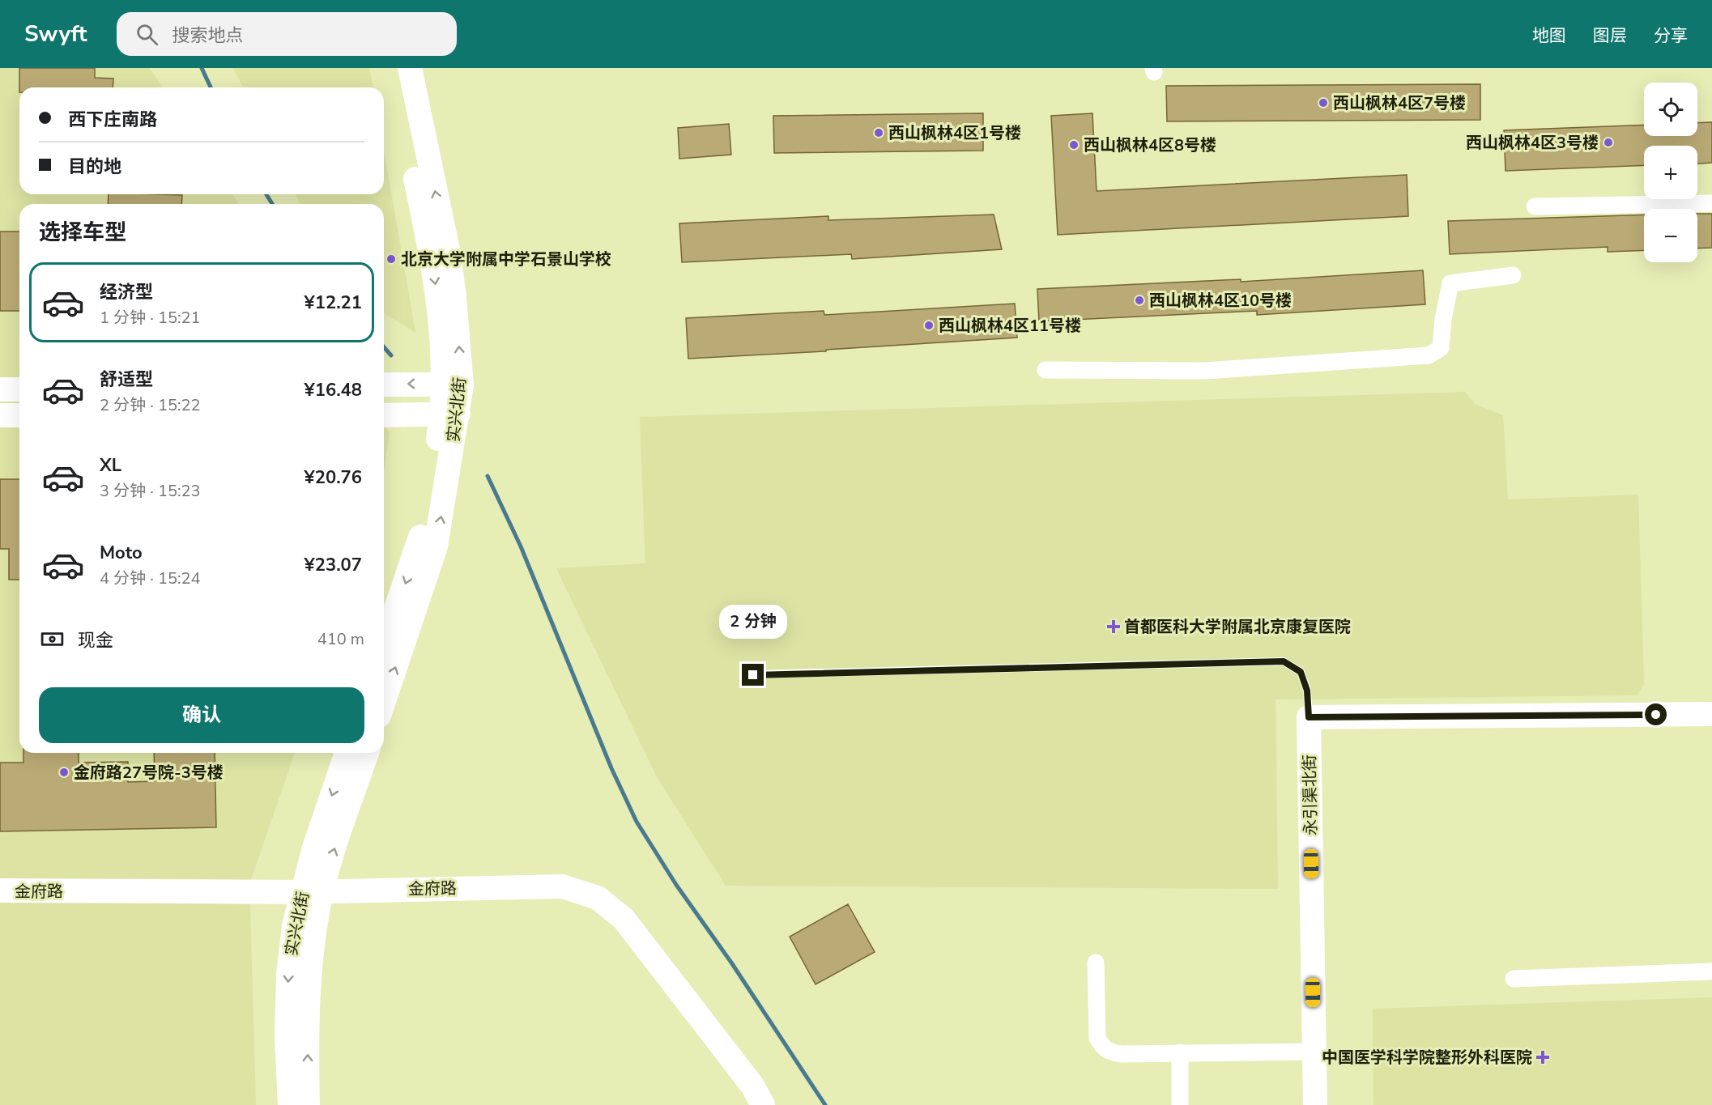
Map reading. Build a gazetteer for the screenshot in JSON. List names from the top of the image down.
{
  "streets": {
    "main road": ["实兴北街", "永引渠北街", "金府路"]
  },
  "crossings": [
    ["实兴北街", "金府路"]
  ],
  "places": {
    "other": [
      "西山枫林4区7号楼",
      "西山枫林4区1号楼",
      "西山枫林4区3号楼",
      "西山枫林4区8号楼",
      "北京大学附属中学石景山学校",
      "西山枫林4区10号楼",
      "西山枫林4区11号楼",
      "金府路27号院-3号楼"
    ],
    "health": ["首都医科大学附属北京康复医院", "中国医学科学院整形外科医院"]
  },
  "page": {
    "header": "Swyft",
    "search": "搜索地点",
    "nav": ["地图", "图层", "分享"],
    "map_buttons": ["+", "−"],
    "banner": ["西下庄南路", "目的地"],
    "heading": "选择车型",
    "list": [
      {
        "name": "经济型",
        "note": "1 分钟 · 15:21",
        "value": "¥12.21"
      },
      {
        "name": "舒适型",
        "note": "2 分钟 · 15:22",
        "value": "¥16.48"
      },
      {
        "name": "XL",
        "note": "3 分钟 · 15:23",
        "value": "¥20.76"
      },
      {
        "name": "Moto",
        "note": "4 分钟 · 15:24",
        "value": "¥23.07"
      }
    ],
    "bubble": "2 分钟",
    "pay": ["现金", "410 m"],
    "buttons": "确认"
  }
}
